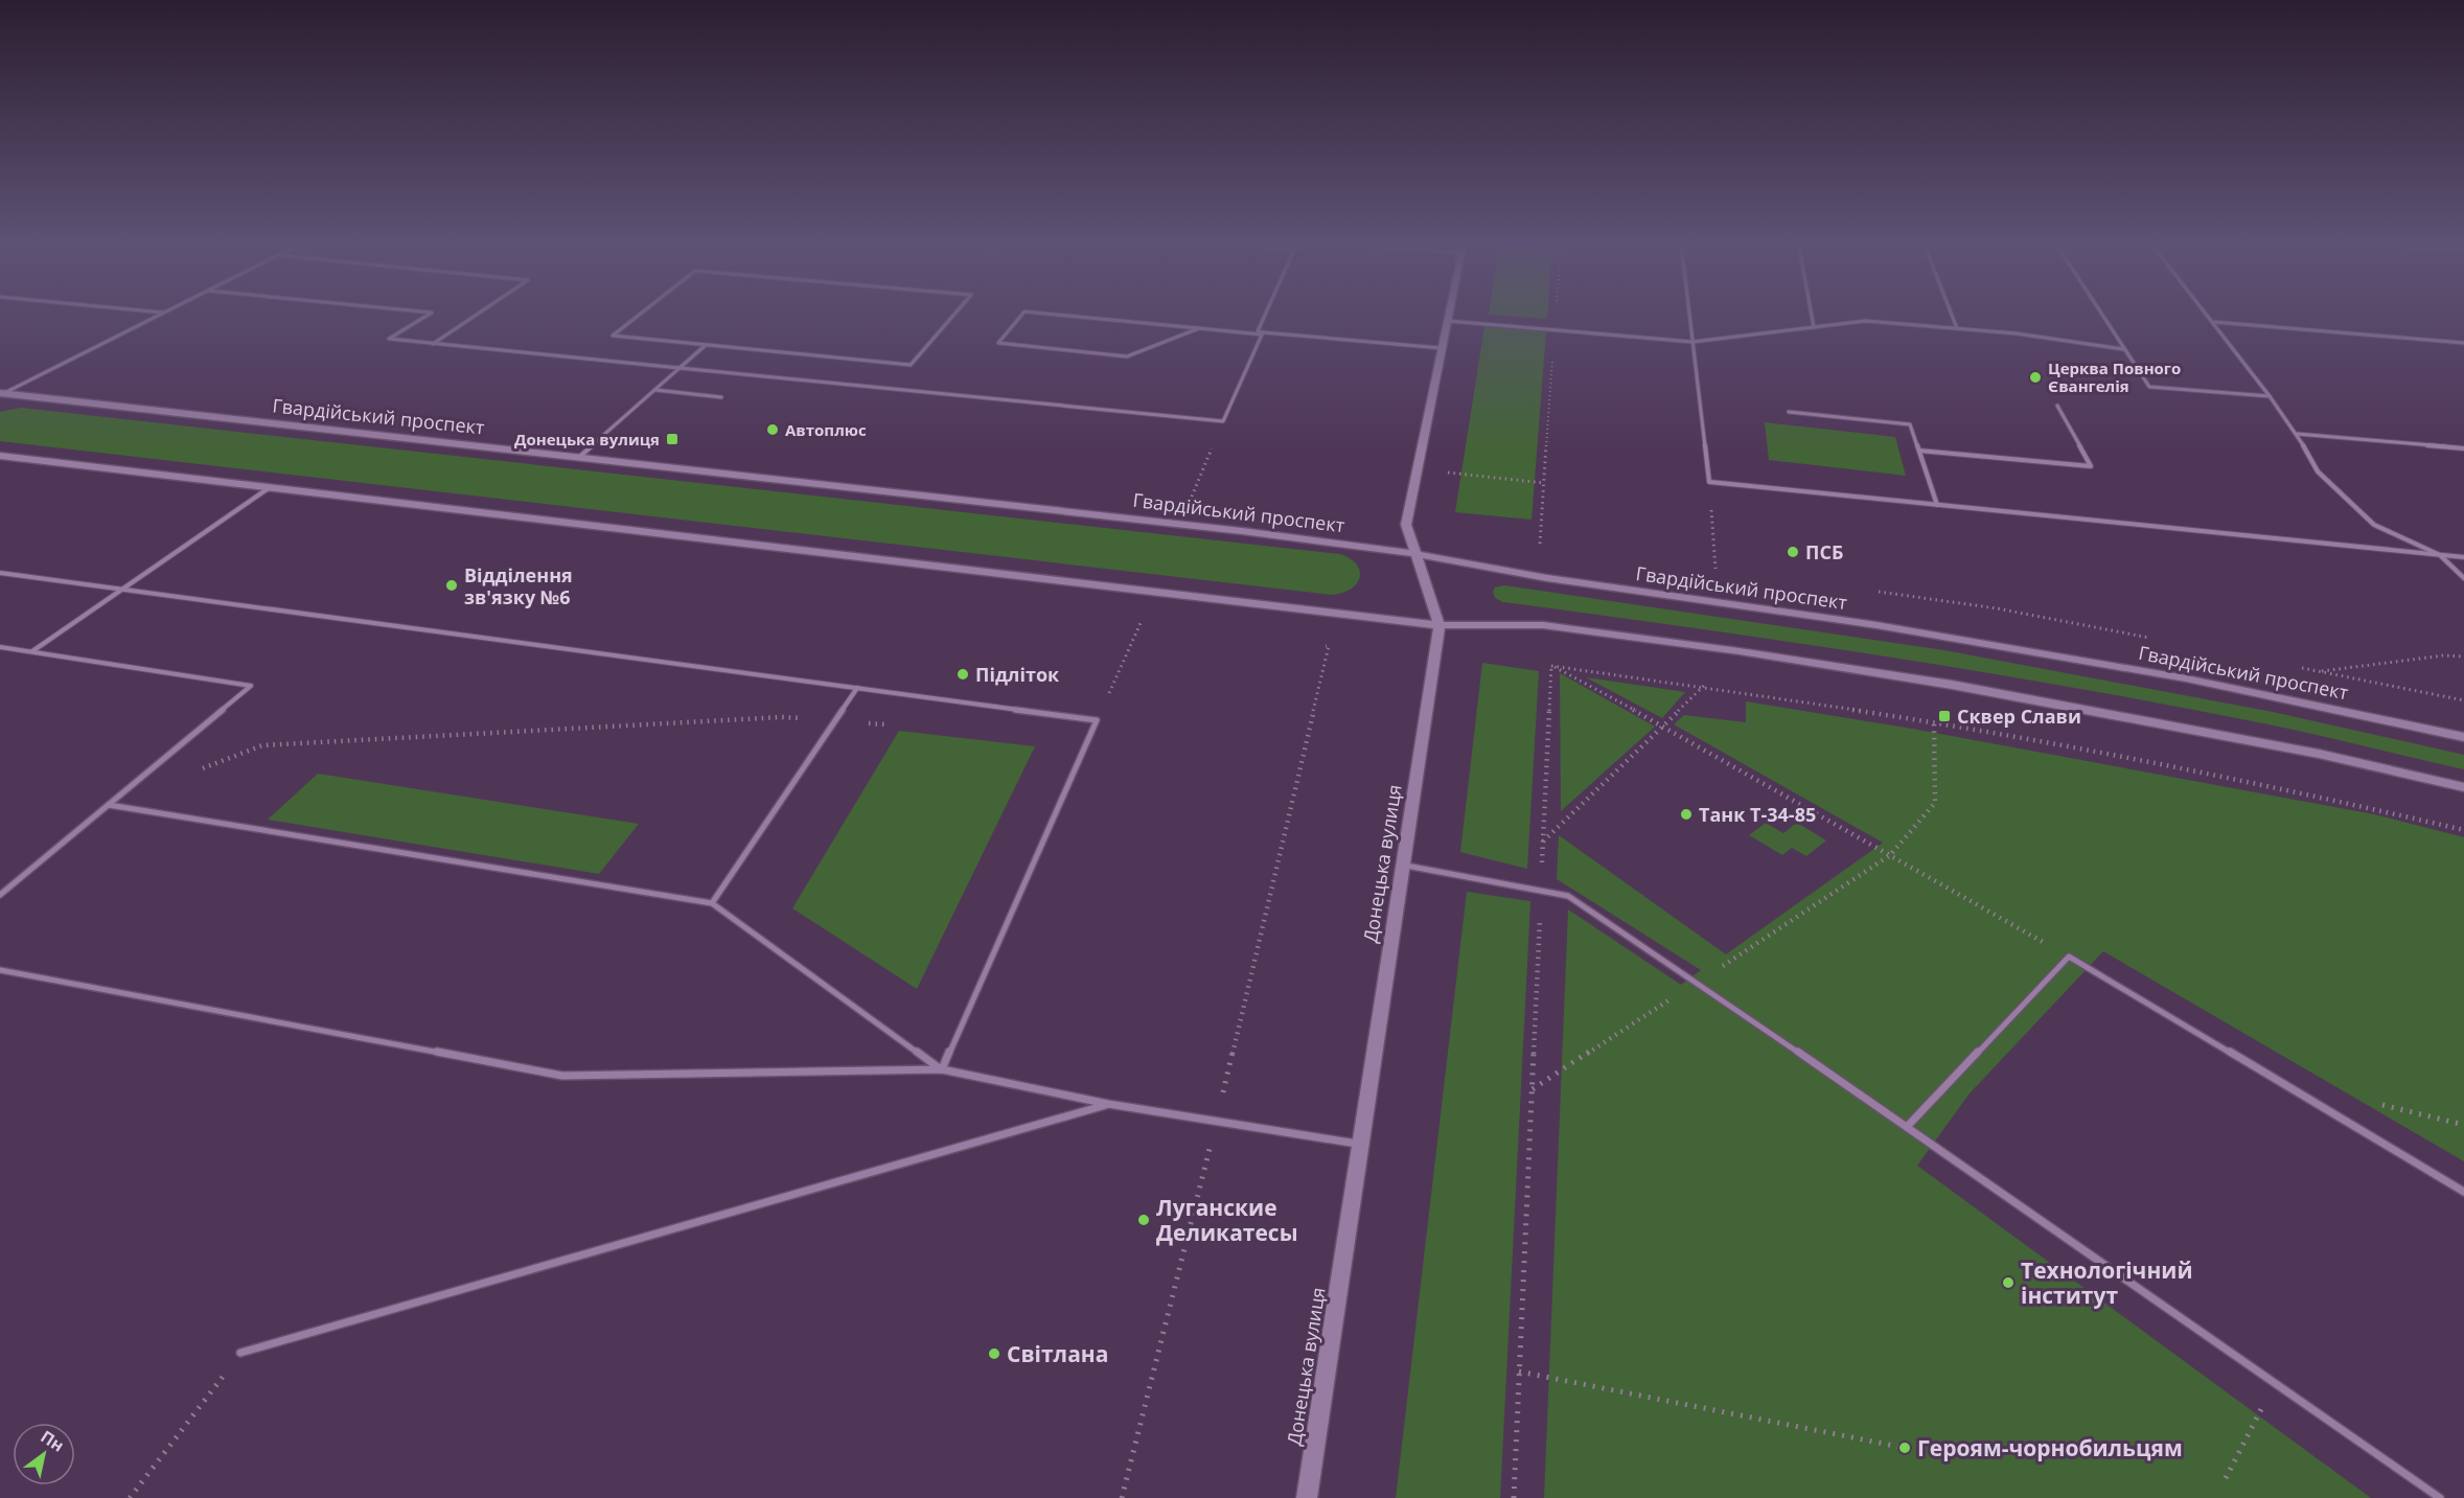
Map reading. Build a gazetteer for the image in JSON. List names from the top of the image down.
{
  "streets": {
    "main road": ["Гвардійський проспект", "Донецька вулиця"]
  },
  "crossings": [
    ["Гвардійський проспект", "Донецька вулиця"]
  ],
  "places": {
    "other": [
      "Церква Повного Євангелія",
      "Автоплюс",
      "ПСБ",
      "Відділення зв'язку №6",
      "Підліток",
      "Танк Т-34-85",
      "Луганские Деликатесы",
      "Технологічний інститут",
      "Світлана",
      "Героям-чорнобильцям"
    ],
    "transit": ["Донецька вулиця", "Сквер Слави"]
  },
  "north": "top right"
}
